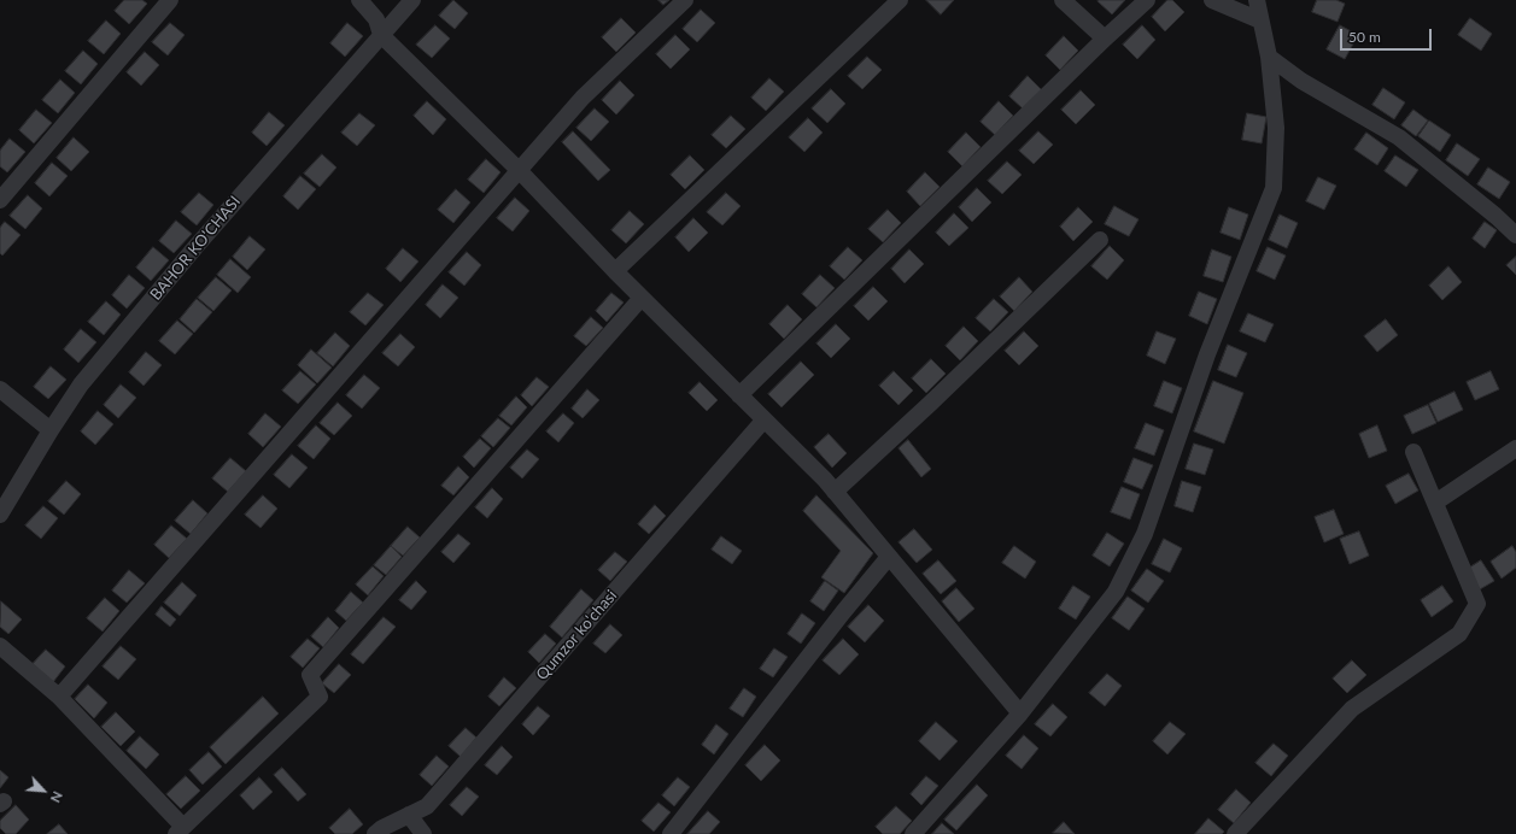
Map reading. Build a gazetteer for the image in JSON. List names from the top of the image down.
{
  "streets": {
    "street": ["BAHOR KO'CHASI", "Qumzor ko'chasi"]
  },
  "scale_bar": "50 m",
  "north": "bottom right"
}
